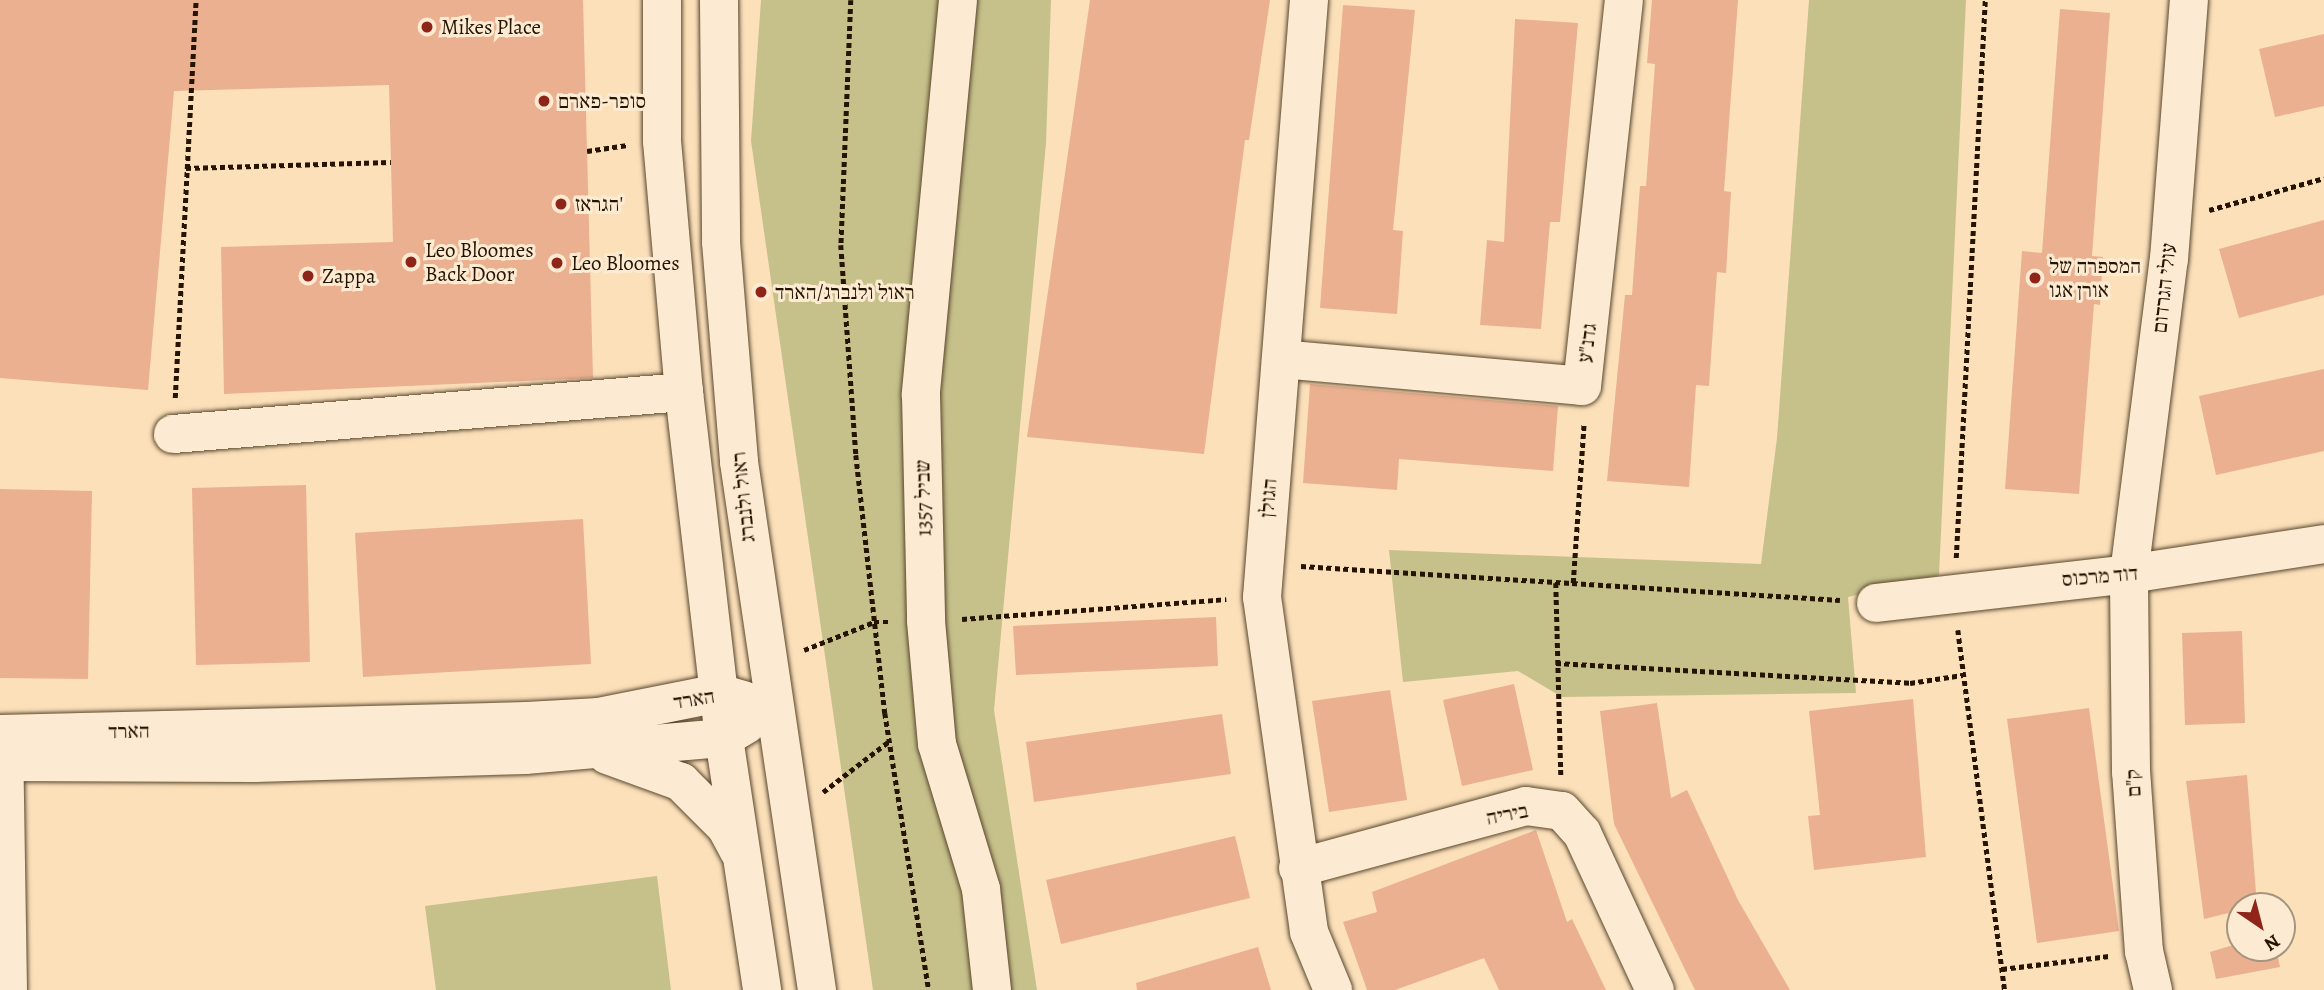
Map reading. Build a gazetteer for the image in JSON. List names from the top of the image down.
{
  "streets": {
    "street": [
      "עולי הגרדום",
      "גדנ\"ע",
      "ראול ולנברג",
      "שביל 1357",
      "הגולן",
      "דוד מרכוס",
      "הארד",
      "ק\"ם",
      "ביריה"
    ]
  },
  "crossings": [
    ["עולי הגרדום", "דוד מרכוס"],
    ["עולי הגרדום", "ק\"ם"],
    ["גדנ\"ע", "הגולן"],
    ["ראול ולנברג", "הארד"],
    ["הגולן", "ביריה"],
    ["דוד מרכוס", "ק\"ם"]
  ],
  "places": [
    "Mikes Place",
    "סופר-פארם",
    "הגראז'",
    "Leo Bloomes Back Door",
    "Leo Bloomes",
    "Zappa",
    "המספרה של אורן אגו",
    "ראול ולנברג/הארד"
  ],
  "north": "bottom right"
}
